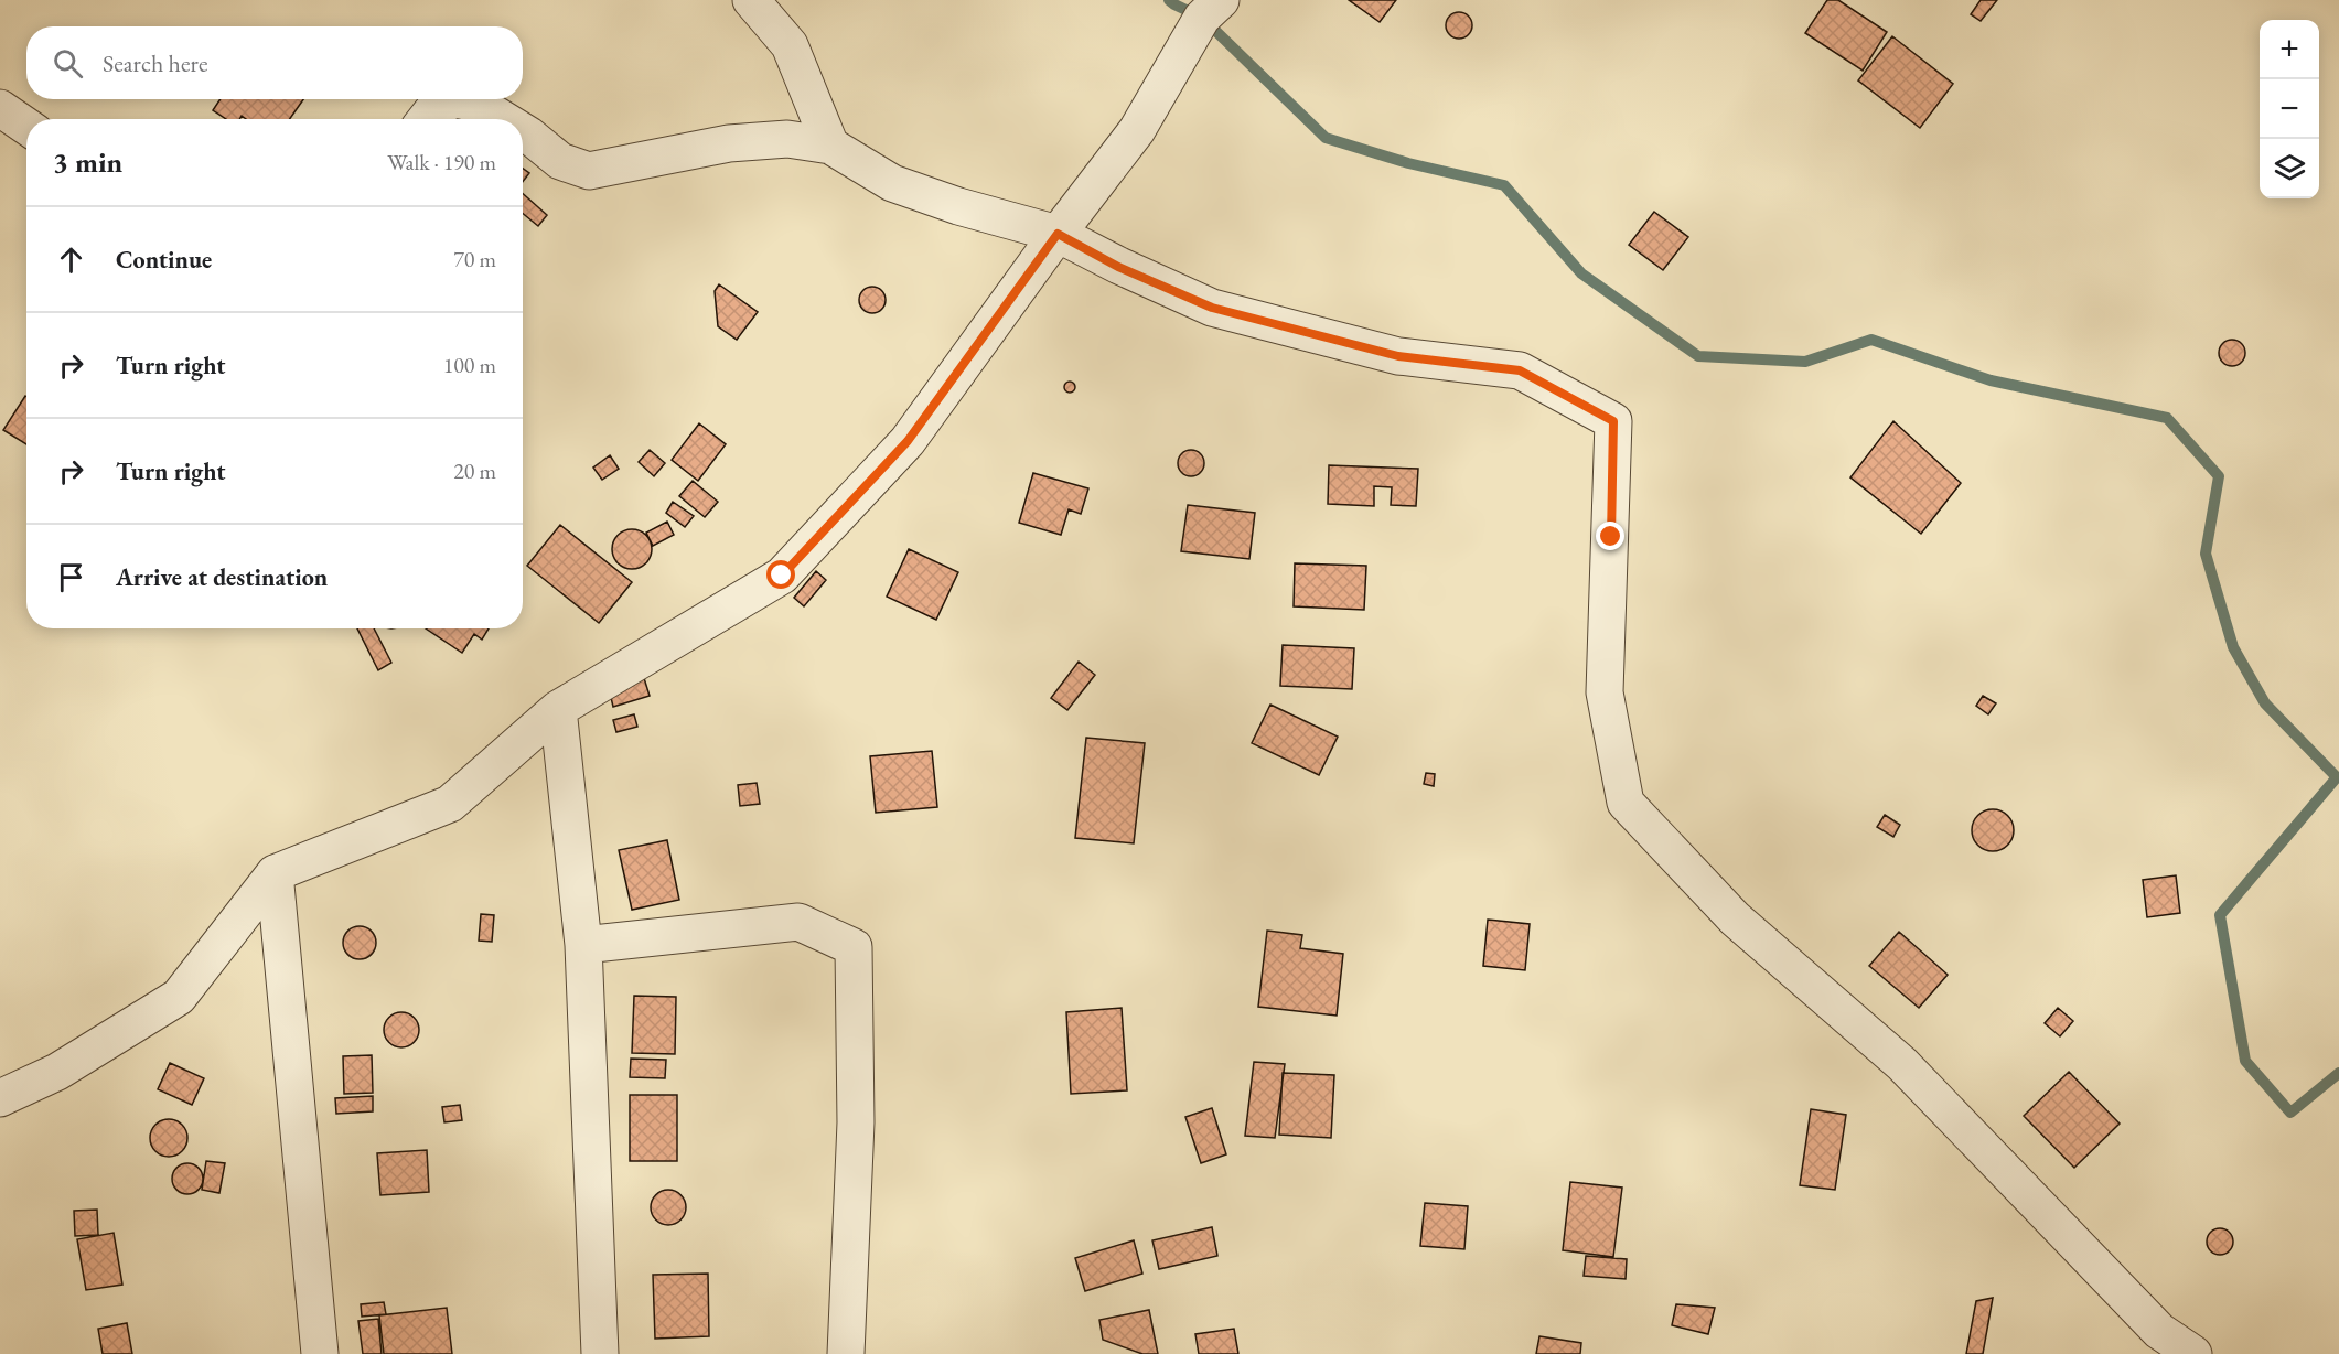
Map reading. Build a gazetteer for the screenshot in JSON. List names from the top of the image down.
{
  "page": {
    "map_buttons": ["+", "−"],
    "search": "Search here",
    "heading": ["3 min", "Walk · 190 m"],
    "list": [
      ["Continue", "70 m"],
      ["Turn right", "100 m"],
      ["Turn right", "20 m"],
      "Arrive at destination"
    ]
  }
}
